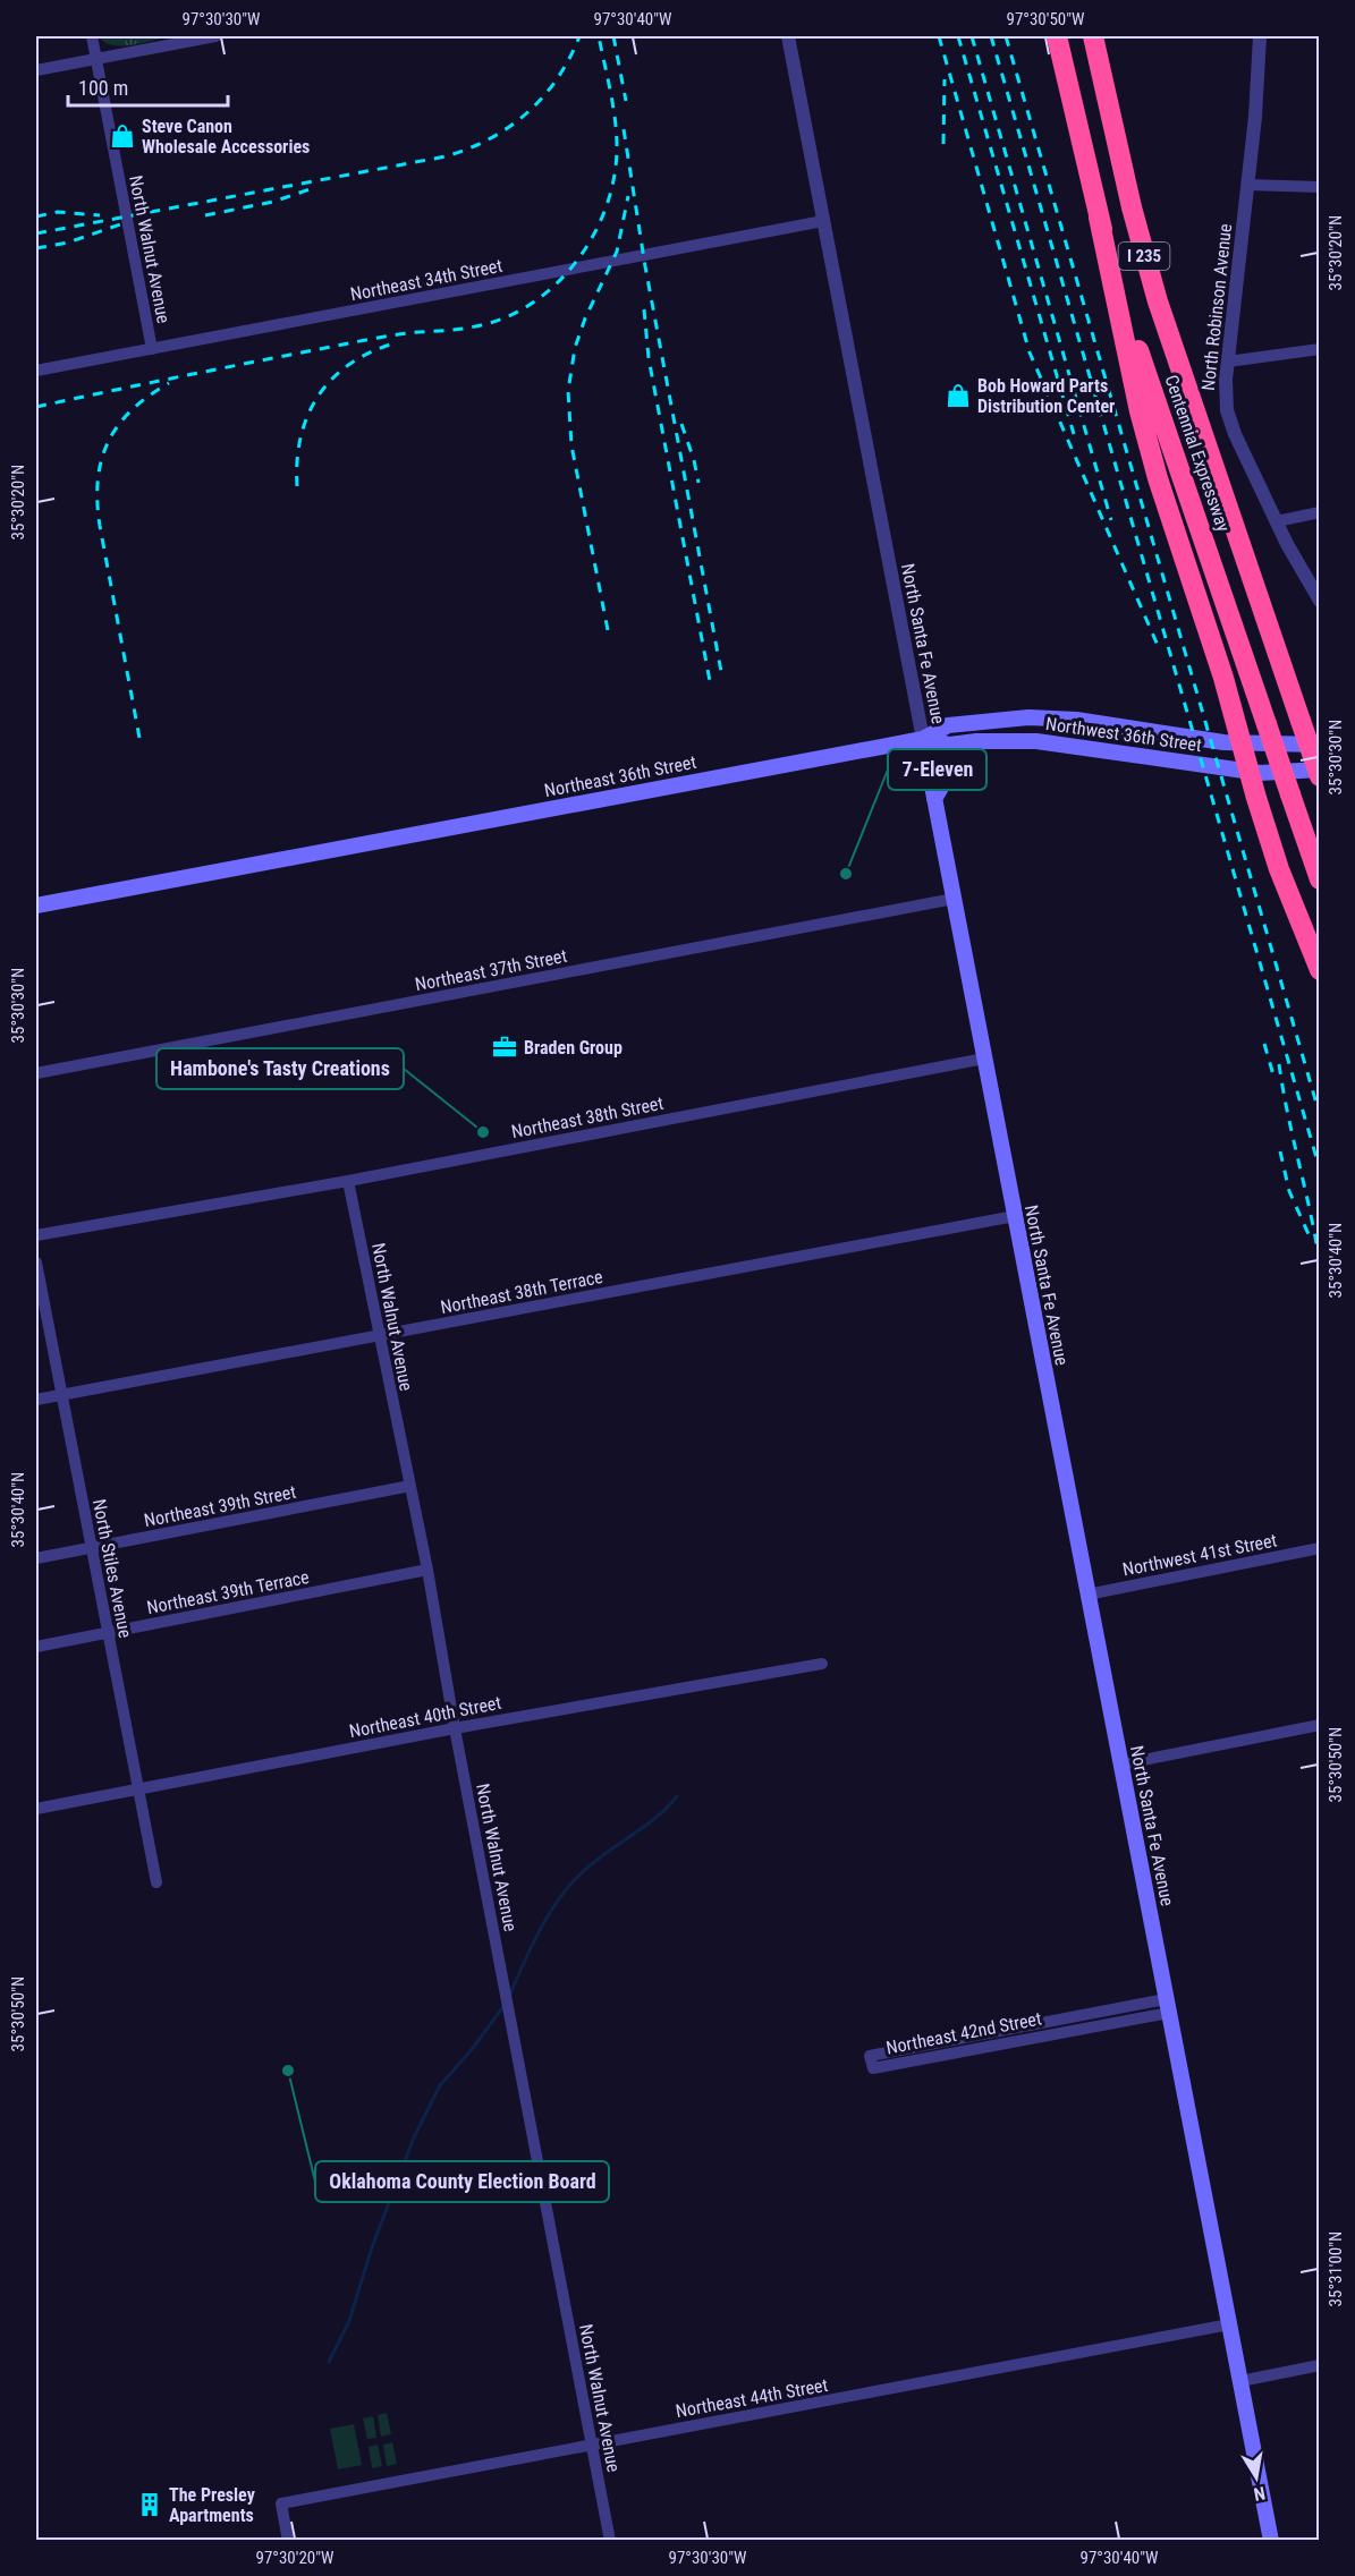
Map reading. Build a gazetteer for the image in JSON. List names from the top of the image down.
{
  "streets": {
    "highway": ["I 235", "Centennial Expressway"],
    "main road": ["North Santa Fe Avenue", "Northwest 36th Street", "Northeast 36th Street"],
    "street": [
      "North Walnut Avenue",
      "Northeast 34th Street",
      "North Robinson Avenue",
      "Northeast 37th Street",
      "Northeast 38th Street",
      "Northeast 38th Terrace",
      "Northeast 39th Street",
      "Northwest 41st Street",
      "North Stiles Avenue",
      "Northeast 39th Terrace",
      "Northeast 40th Street",
      "Northeast 42nd Street",
      "Northeast 44th Street"
    ]
  },
  "crossings": [
    ["North Walnut Avenue", "Northeast 34th Street"],
    ["North Walnut Avenue", "Northeast 38th Street"],
    ["North Walnut Avenue", "Northeast 38th Terrace"],
    ["North Walnut Avenue", "Northeast 39th Street"],
    ["North Walnut Avenue", "Northeast 39th Terrace"],
    ["North Walnut Avenue", "Northeast 40th Street"],
    ["North Walnut Avenue", "Northeast 44th Street"],
    ["Northeast 34th Street", "North Santa Fe Avenue"],
    ["North Santa Fe Avenue", "Northwest 36th Street"],
    ["North Santa Fe Avenue", "Northeast 36th Street"],
    ["North Santa Fe Avenue", "Northeast 37th Street"],
    ["North Santa Fe Avenue", "Northeast 38th Street"],
    ["North Santa Fe Avenue", "Northeast 38th Terrace"],
    ["North Santa Fe Avenue", "Northwest 41st Street"],
    ["North Santa Fe Avenue", "Northeast 42nd Street"],
    ["North Santa Fe Avenue", "Northeast 44th Street"],
    ["Northwest 36th Street", "Northeast 36th Street"],
    ["Northeast 38th Terrace", "North Stiles Avenue"],
    ["Northeast 39th Street", "North Stiles Avenue"],
    ["North Stiles Avenue", "Northeast 39th Terrace"],
    ["North Stiles Avenue", "Northeast 40th Street"]
  ],
  "places": {
    "shop": ["Steve Canon Wholesale Accessories", "Bob Howard Parts Distribution Center"],
    "other": ["7-Eleven", "Hambone's Tasty Creations", "Oklahoma County Election Board"],
    "office": ["Braden Group"],
    "building": ["The Presley Apartments"]
  },
  "scale_bar": "100 m",
  "north": "bottom",
  "coordinates": [
    "97°30'30\"W",
    "97°30'40\"W",
    "97°30'50\"W",
    "35°30'20\"N",
    "35°30'30\"N",
    "35°30'40\"N",
    "35°30'50\"N",
    "35°31'00\"N",
    "97°30'20\"W"
  ]
}
